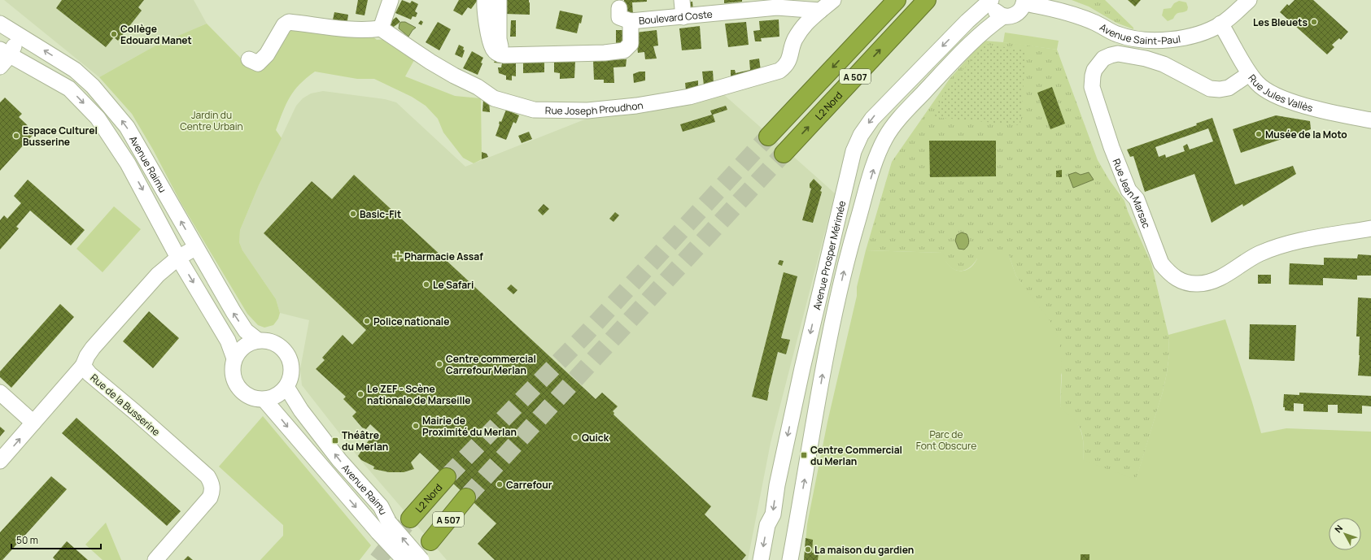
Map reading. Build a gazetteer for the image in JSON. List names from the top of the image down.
{
  "streets": {
    "highway": ["A 507", "L2 Nord"],
    "street": [
      "Boulevard Coste",
      "Avenue Saint-Paul",
      "Rue Jules Vallès",
      "Rue Joseph Proudhon",
      "Avenue Raimu",
      "Rue Jean Marsac",
      "Avenue Prosper Mérimée",
      "Rue de la Busserine"
    ]
  },
  "crossings": [
    ["Boulevard Coste", "Rue Joseph Proudhon"],
    ["Avenue Saint-Paul", "Rue Jules Vallès"],
    ["Avenue Saint-Paul", "Avenue Prosper Mérimée"],
    ["Rue Jules Vallès", "Rue Jean Marsac"],
    ["Avenue Raimu", "Rue de la Busserine"]
  ],
  "parks": ["Jardin du Centre Urbain", "Parc de Font Obscure"],
  "places": {
    "other": [
      "Les Bleuets",
      "Collège Edouard Manet",
      "Musée de la Moto",
      "Espace Culturel Busserine",
      "Basic-Fit",
      "Le Safari",
      "Police nationale",
      "Centre commercial Carrefour Merlan",
      "Le ZEF - Scène nationale de Marseille",
      "Mairie de Proximité du Merlan",
      "Quick",
      "Carrefour",
      "La maison du gardien"
    ],
    "health": ["Pharmacie Assaf"],
    "transit": ["Théâtre du Merlan", "Centre Commercial du Merlan"]
  },
  "scale_bar": "50 m",
  "north": "top left"
}
